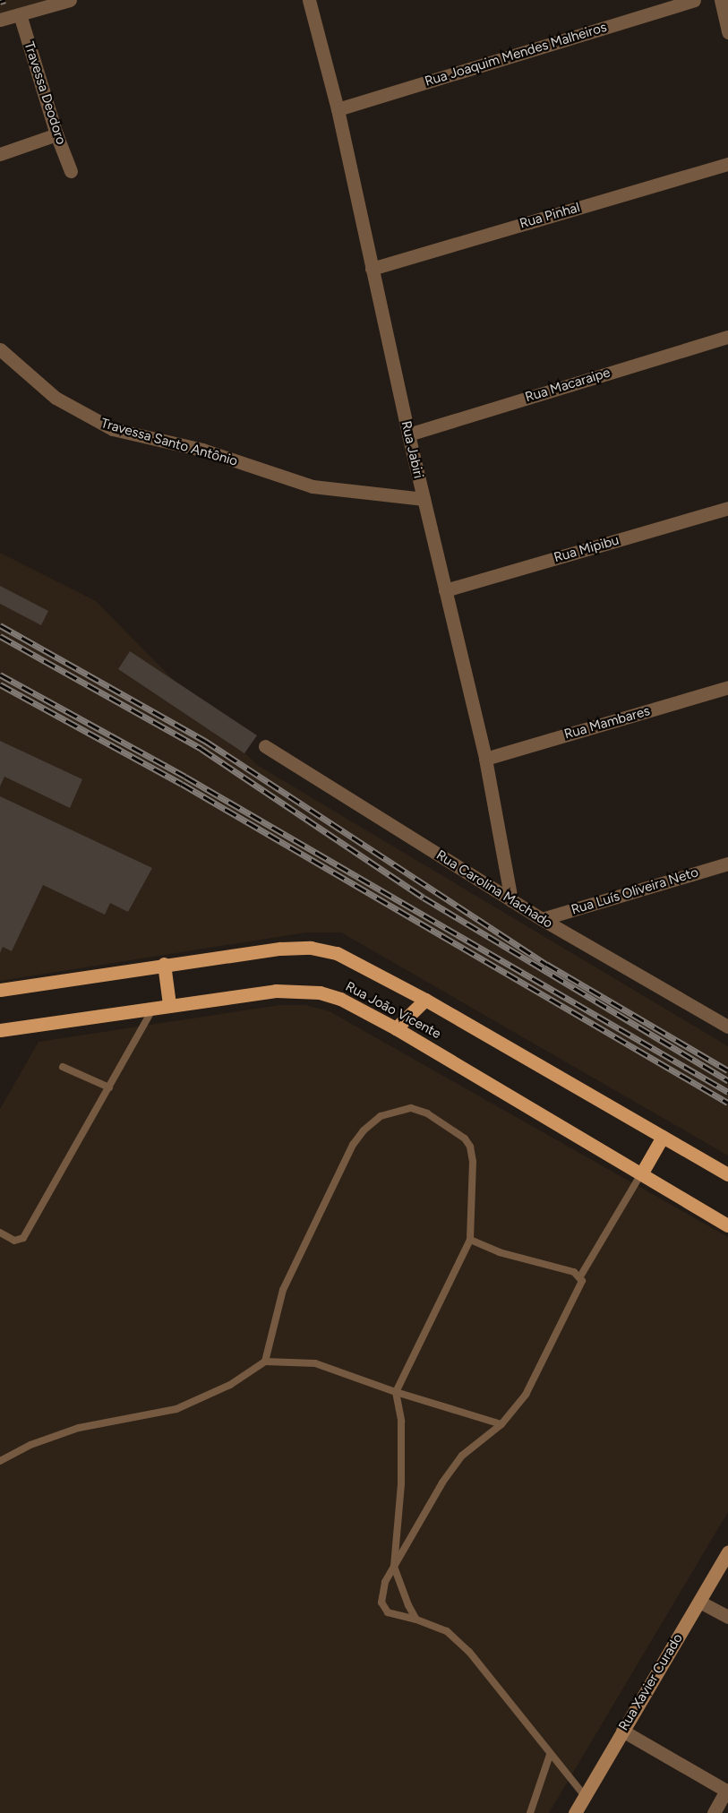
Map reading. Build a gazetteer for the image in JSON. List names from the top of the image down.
{
  "streets": {
    "main road": ["Rua João Vicente", "Rua Xavier Curado"],
    "street": [
      "Rua Joaquim Mendes Malheiros",
      "Travessa Deodoro",
      "Rua Pinhal",
      "Rua Macaraipe",
      "Travessa Santo Antônio",
      "Rua Jabiri",
      "Rua Mipibu",
      "Rua Mambares",
      "Rua Carolina Machado",
      "Rua Luís Oliveira Neto"
    ]
  },
  "crossings": [
    ["Rua Joaquim Mendes Malheiros", "Rua Jabiri"],
    ["Rua Pinhal", "Rua Jabiri"],
    ["Rua Macaraipe", "Rua Jabiri"],
    ["Travessa Santo Antônio", "Rua Jabiri"],
    ["Rua Jabiri", "Rua Mipibu"],
    ["Rua Jabiri", "Rua Mambares"],
    ["Rua Jabiri", "Rua Carolina Machado"],
    ["Rua Carolina Machado", "Rua Luís Oliveira Neto"]
  ]
}
